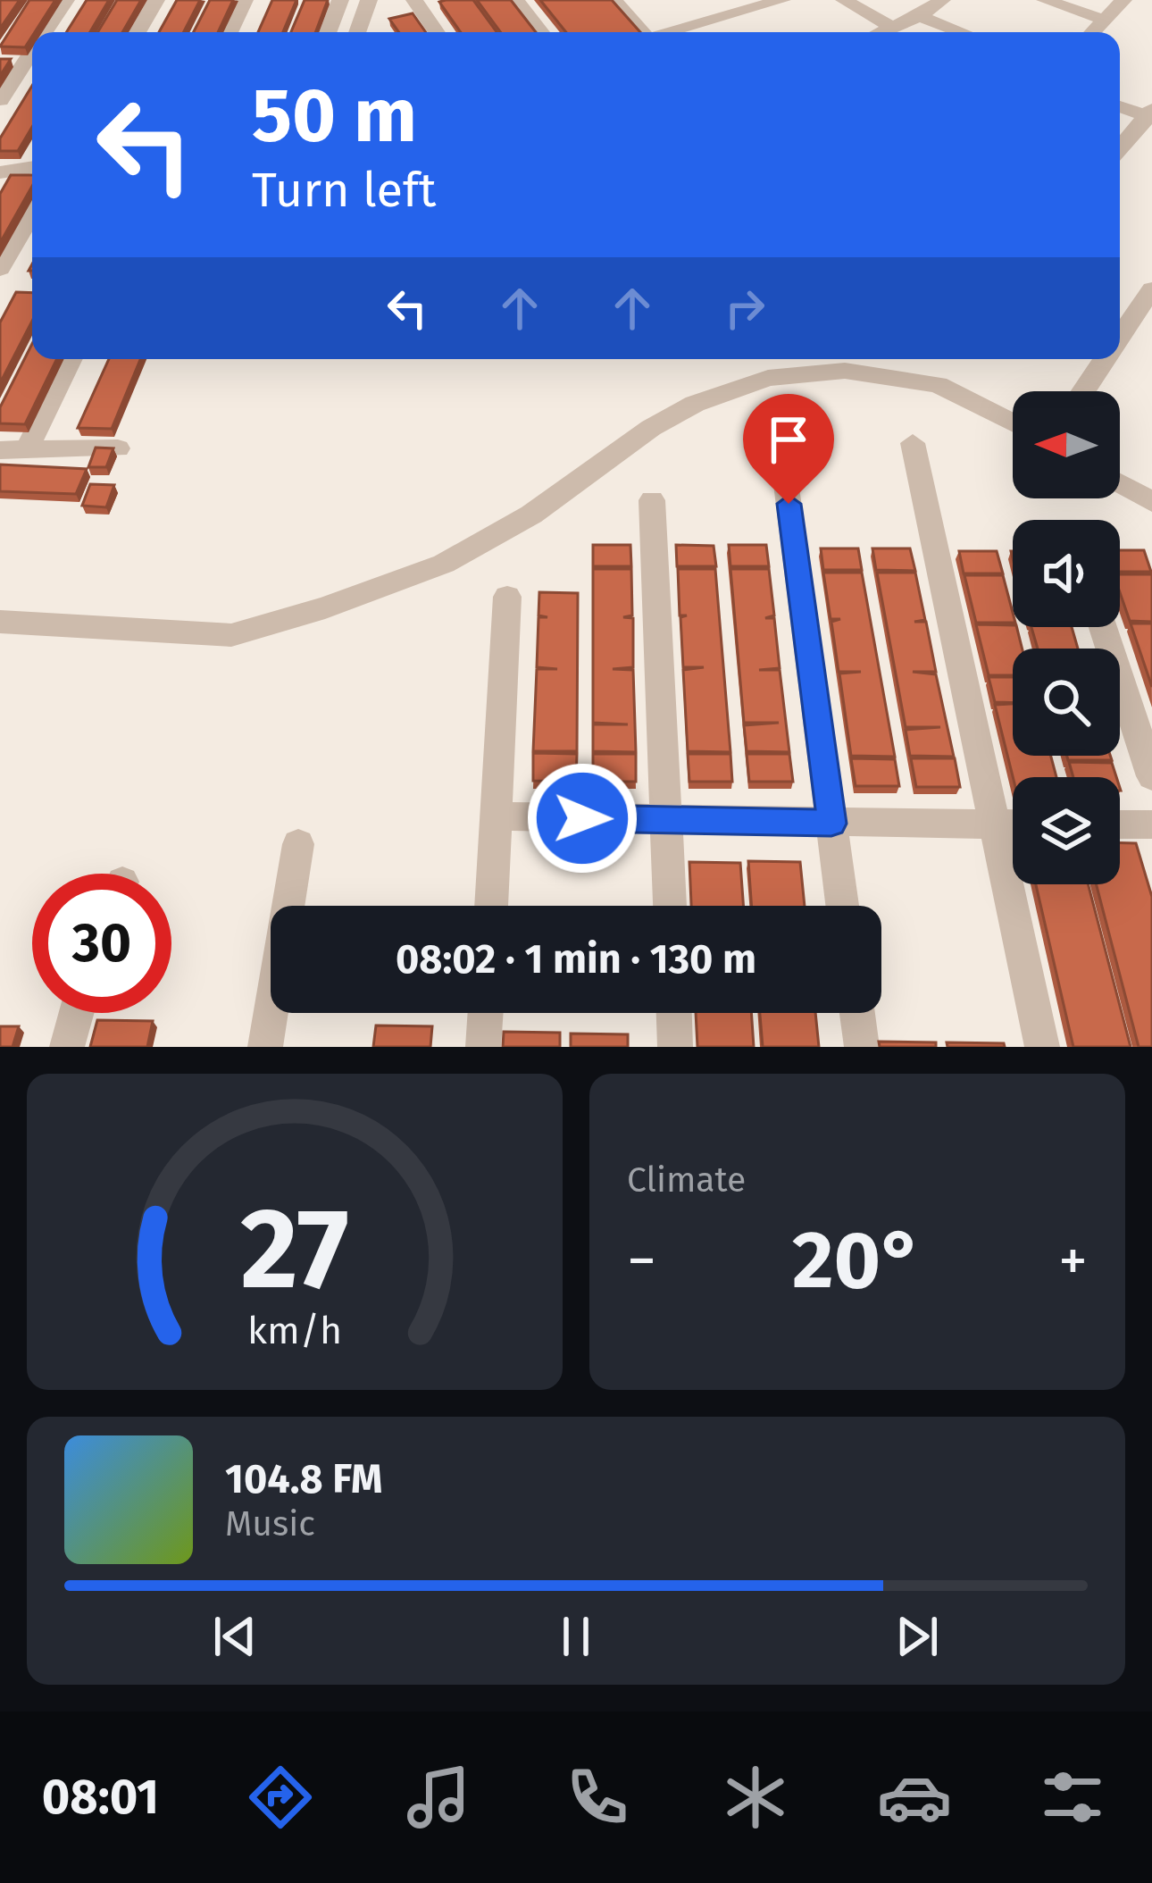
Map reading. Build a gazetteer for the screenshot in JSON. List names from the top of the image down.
{
  "north": "left",
  "page": {
    "turn": ["50 m", "Turn left"],
    "limit": "30",
    "trip": "08:02 · 1 min · 130 m",
    "tile": "Climate",
    "heat": ["−", "20°", "+"],
    "song": ["104.8 FM", "Music"],
    "tabs": "08:01",
    "gauge": ["27", "km/h"]
  }
}
